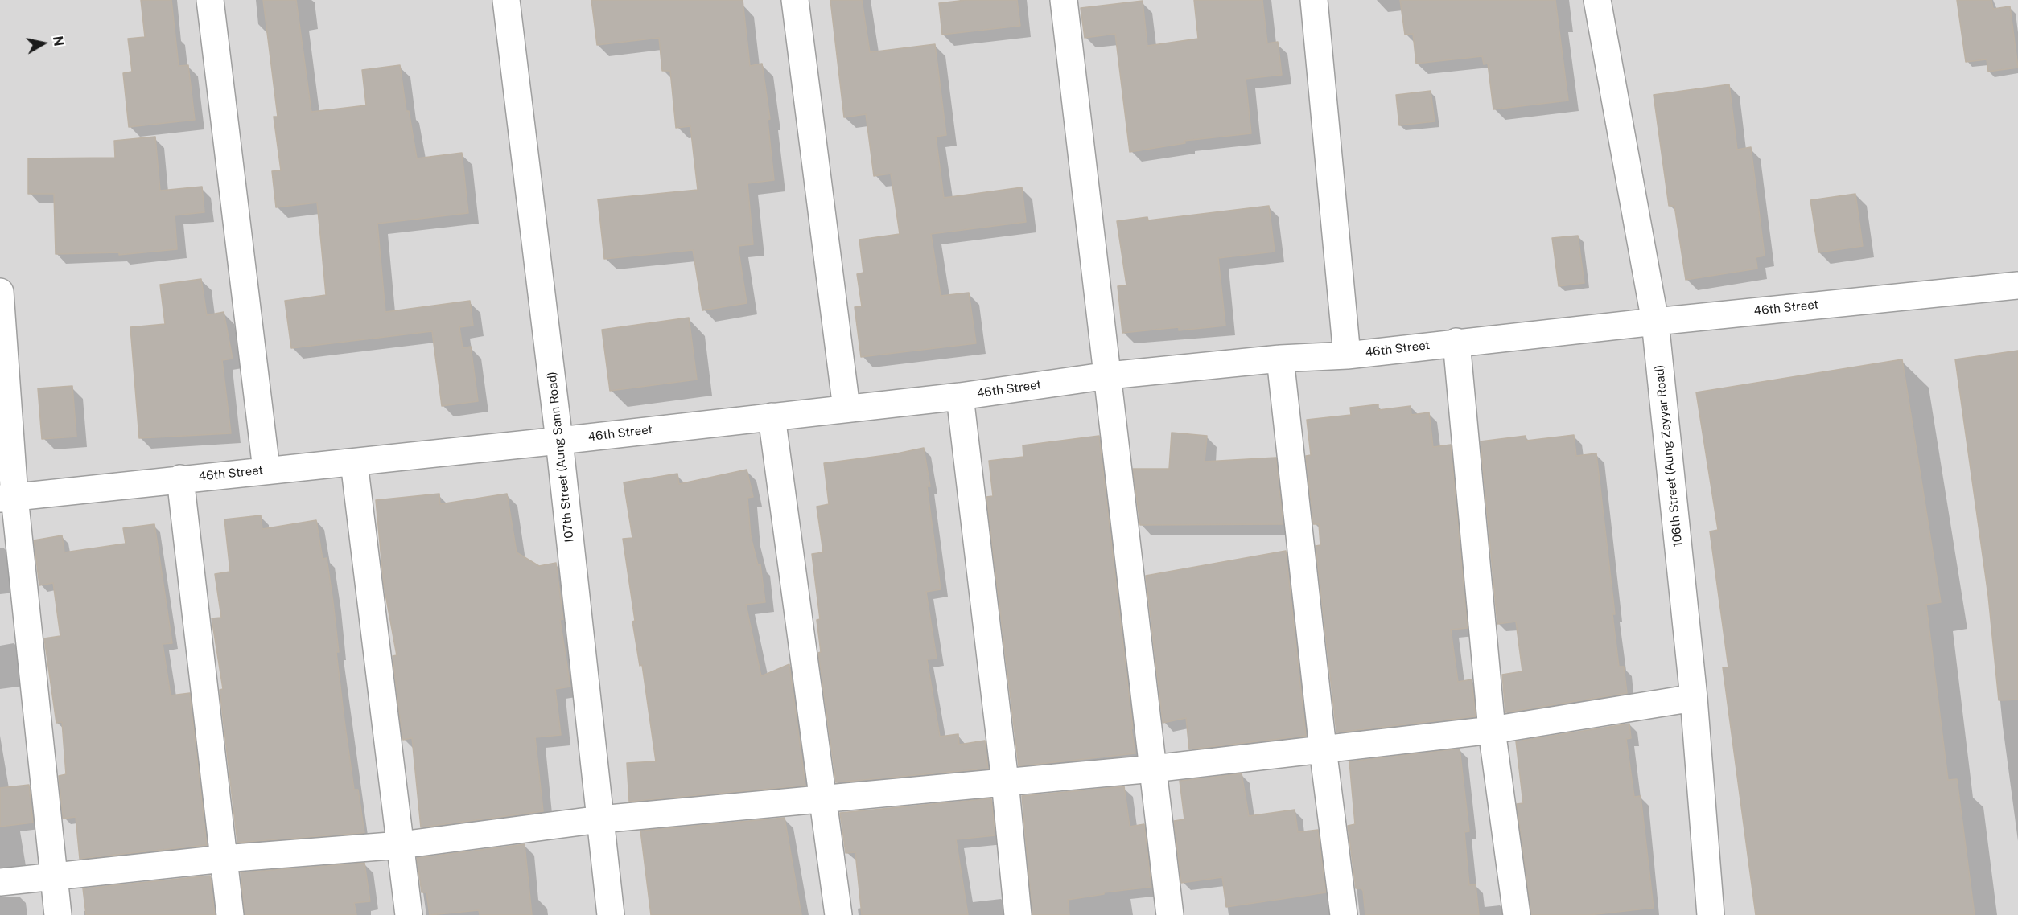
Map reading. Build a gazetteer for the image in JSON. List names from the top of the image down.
{
  "streets": {
    "street": ["46th Street", "106th Street (Aung Zayyar Road)", "107th Street (Aung Sann Road)"]
  },
  "crossings": [
    ["46th Street", "106th Street (Aung Zayyar Road)"],
    ["46th Street", "107th Street (Aung Sann Road)"]
  ],
  "north": "right"
}
